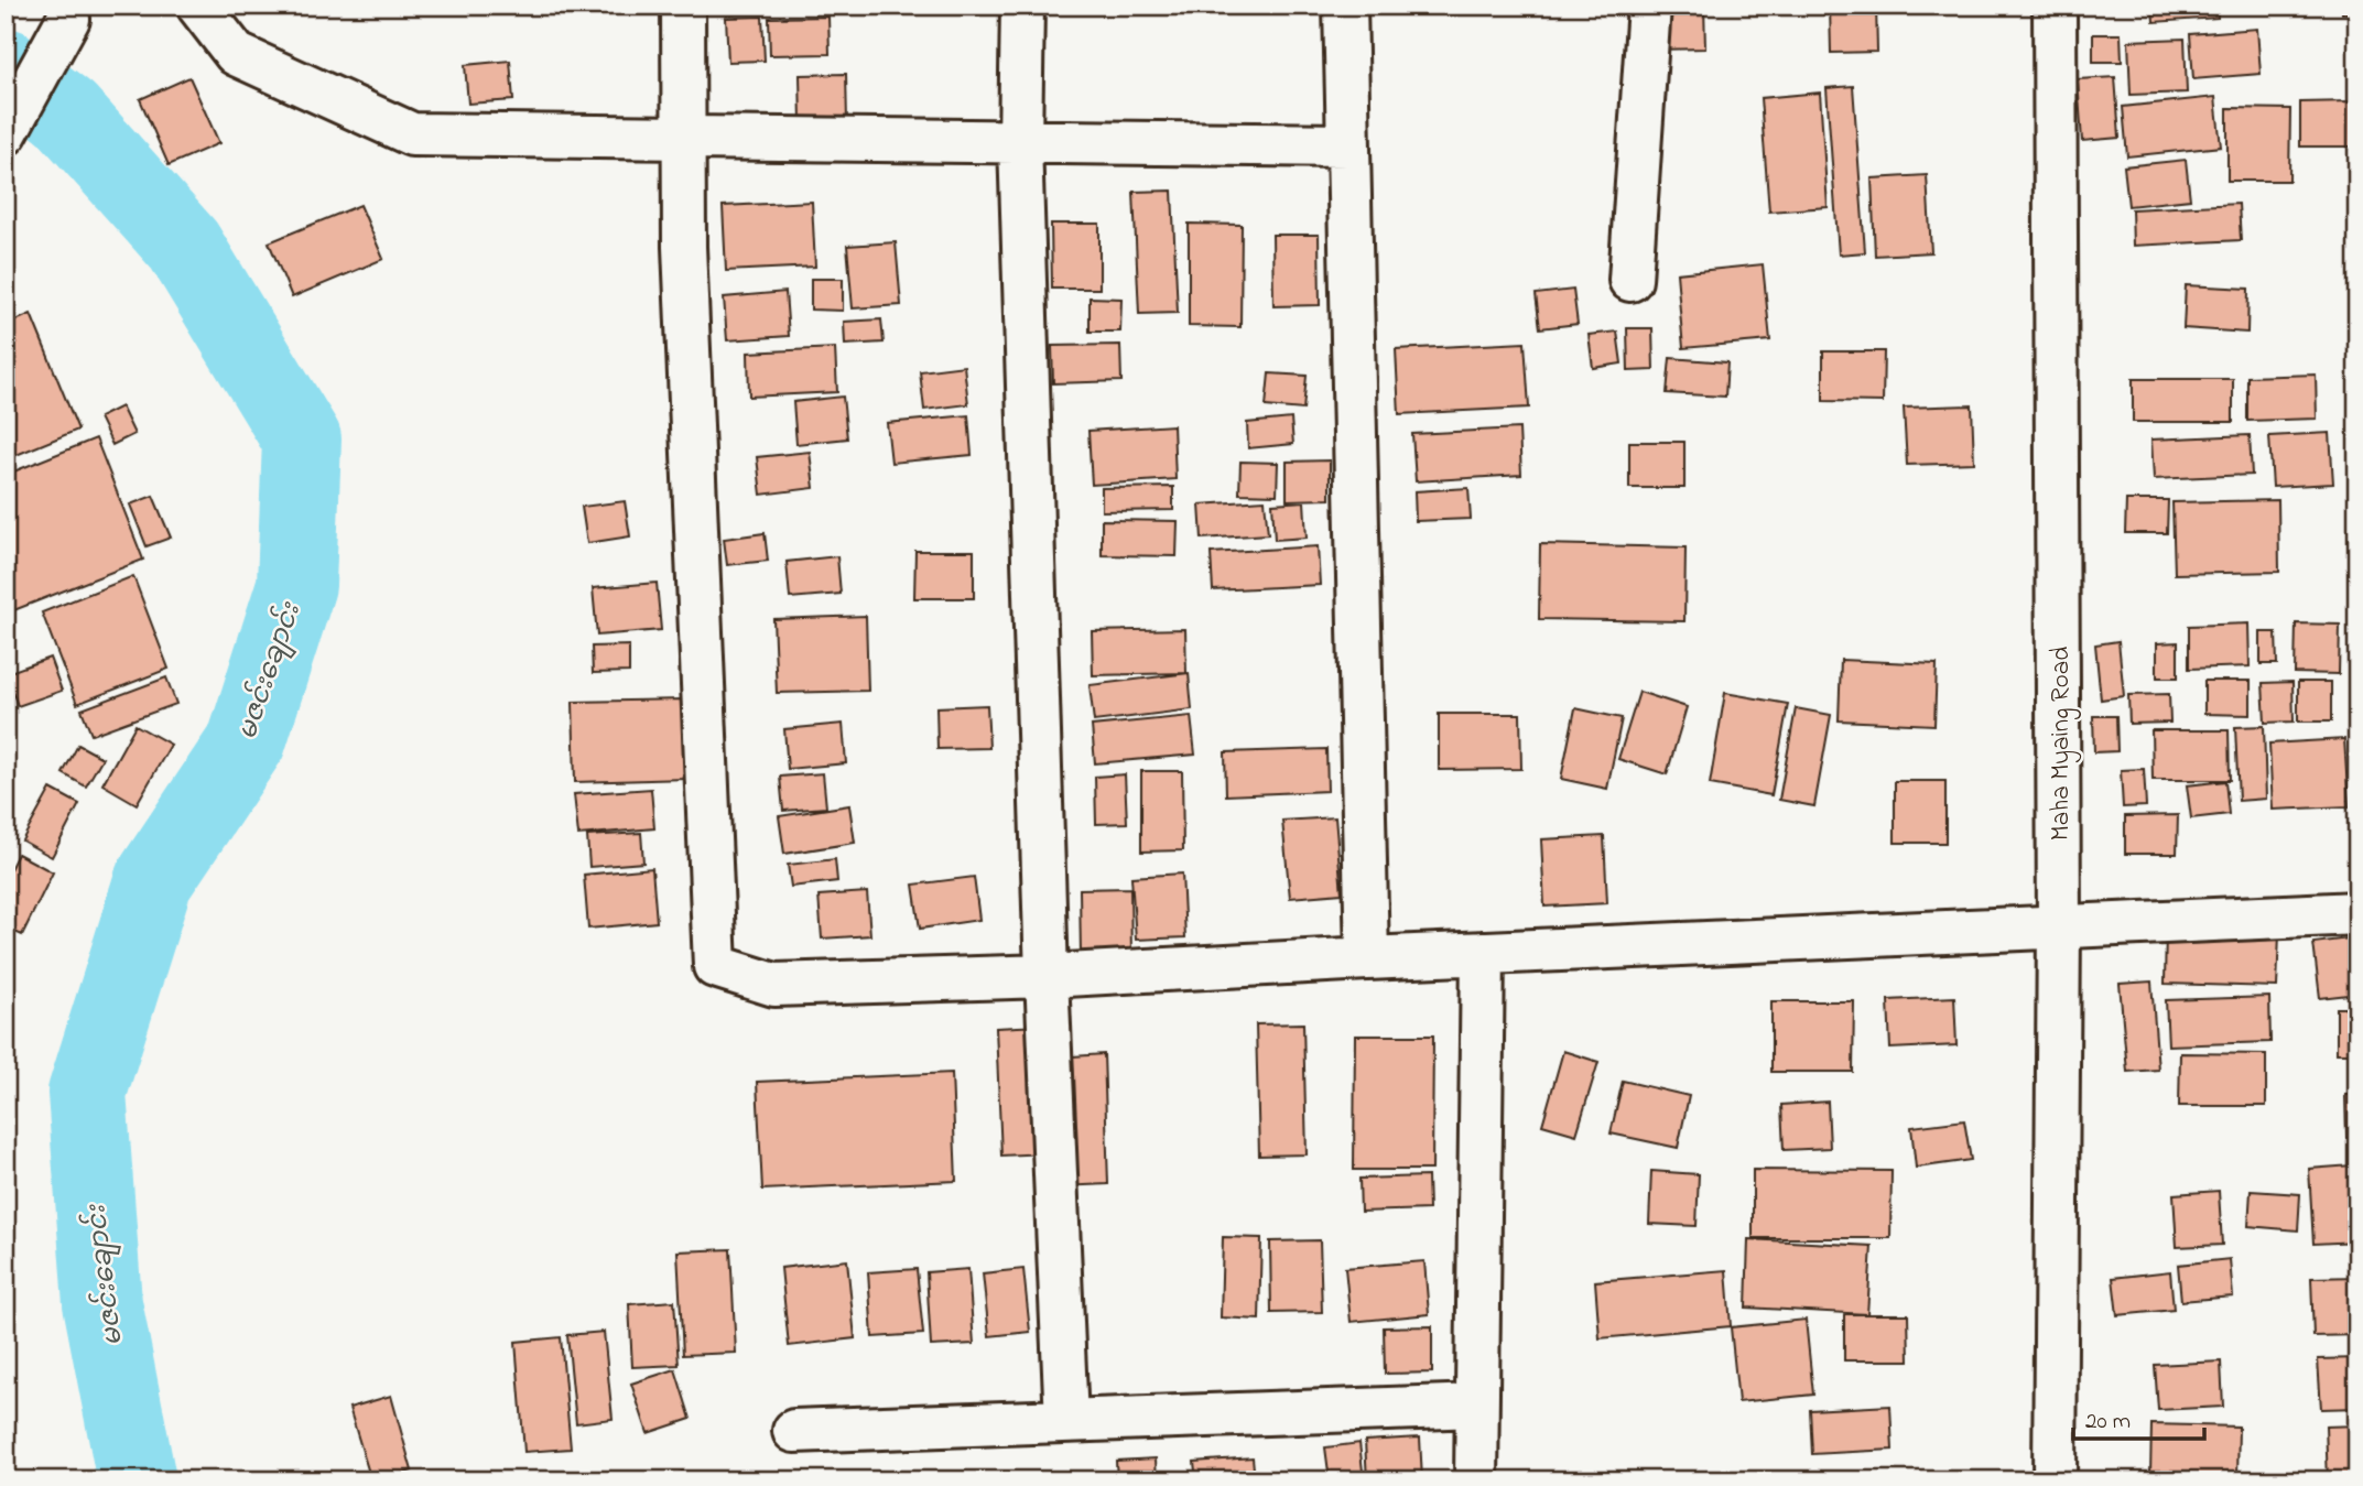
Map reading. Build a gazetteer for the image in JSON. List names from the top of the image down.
{
  "streets": {
    "street": ["Maha Myaing Road"]
  },
  "water": ["မဇင်းချောင်း"],
  "scale_bar": "20 m"
}
